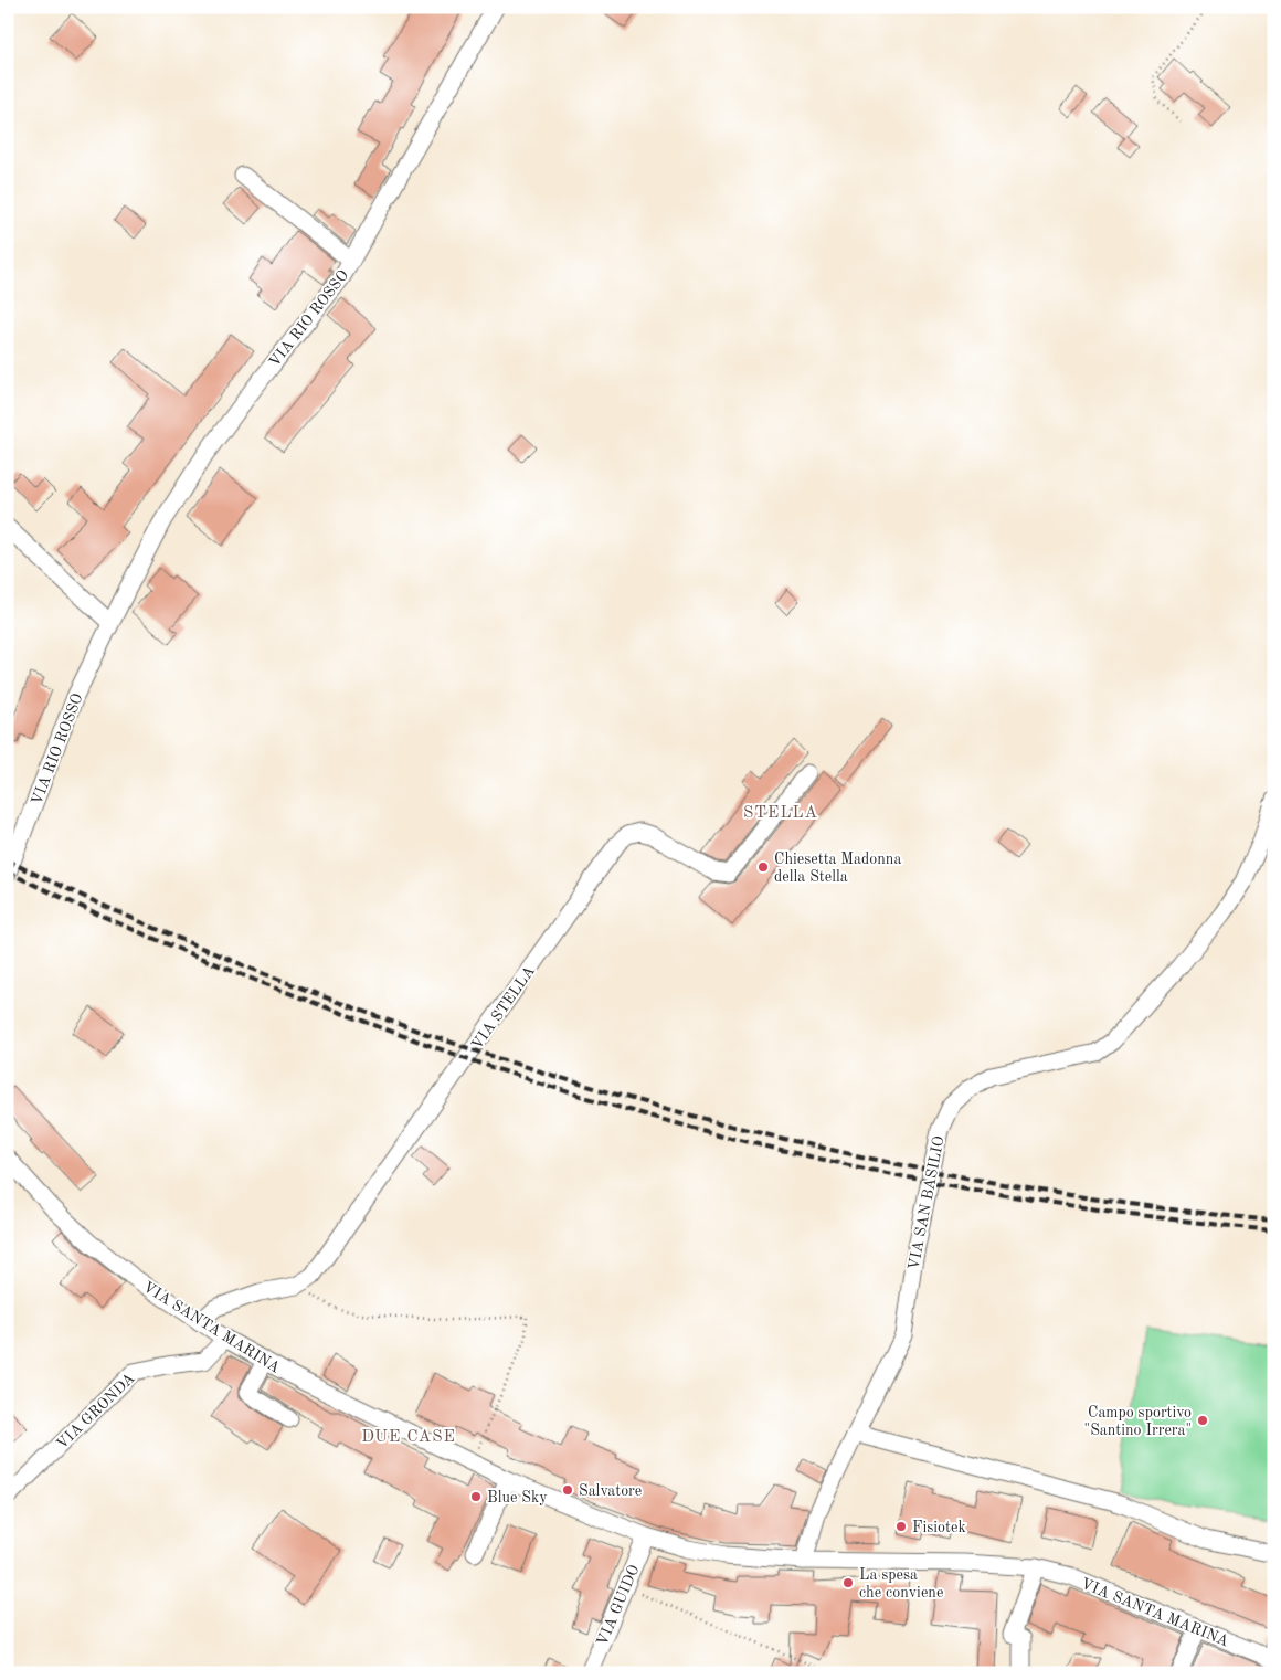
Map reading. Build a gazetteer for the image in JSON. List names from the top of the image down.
{
  "streets": {
    "street": [
      "VIA RIO ROSSO",
      "VIA STELLA",
      "VIA SAN BASILIO",
      "VIA SANTA MARINA",
      "VIA GRONDA",
      "VIA GUIDO"
    ]
  },
  "crossings": [
    ["VIA STELLA", "VIA SANTA MARINA"],
    ["VIA SAN BASILIO", "VIA SANTA MARINA"],
    ["VIA SANTA MARINA", "VIA GRONDA"],
    ["VIA SANTA MARINA", "VIA GUIDO"]
  ],
  "districts": ["STELLA", "DUE CASE"],
  "places": [
    "Chiesetta Madonna della Stella",
    "Campo sportivo \"Santino Irrera\"",
    "Salvatore",
    "Blue Sky",
    "Fisiotek",
    "La spesa che conviene"
  ]
}
